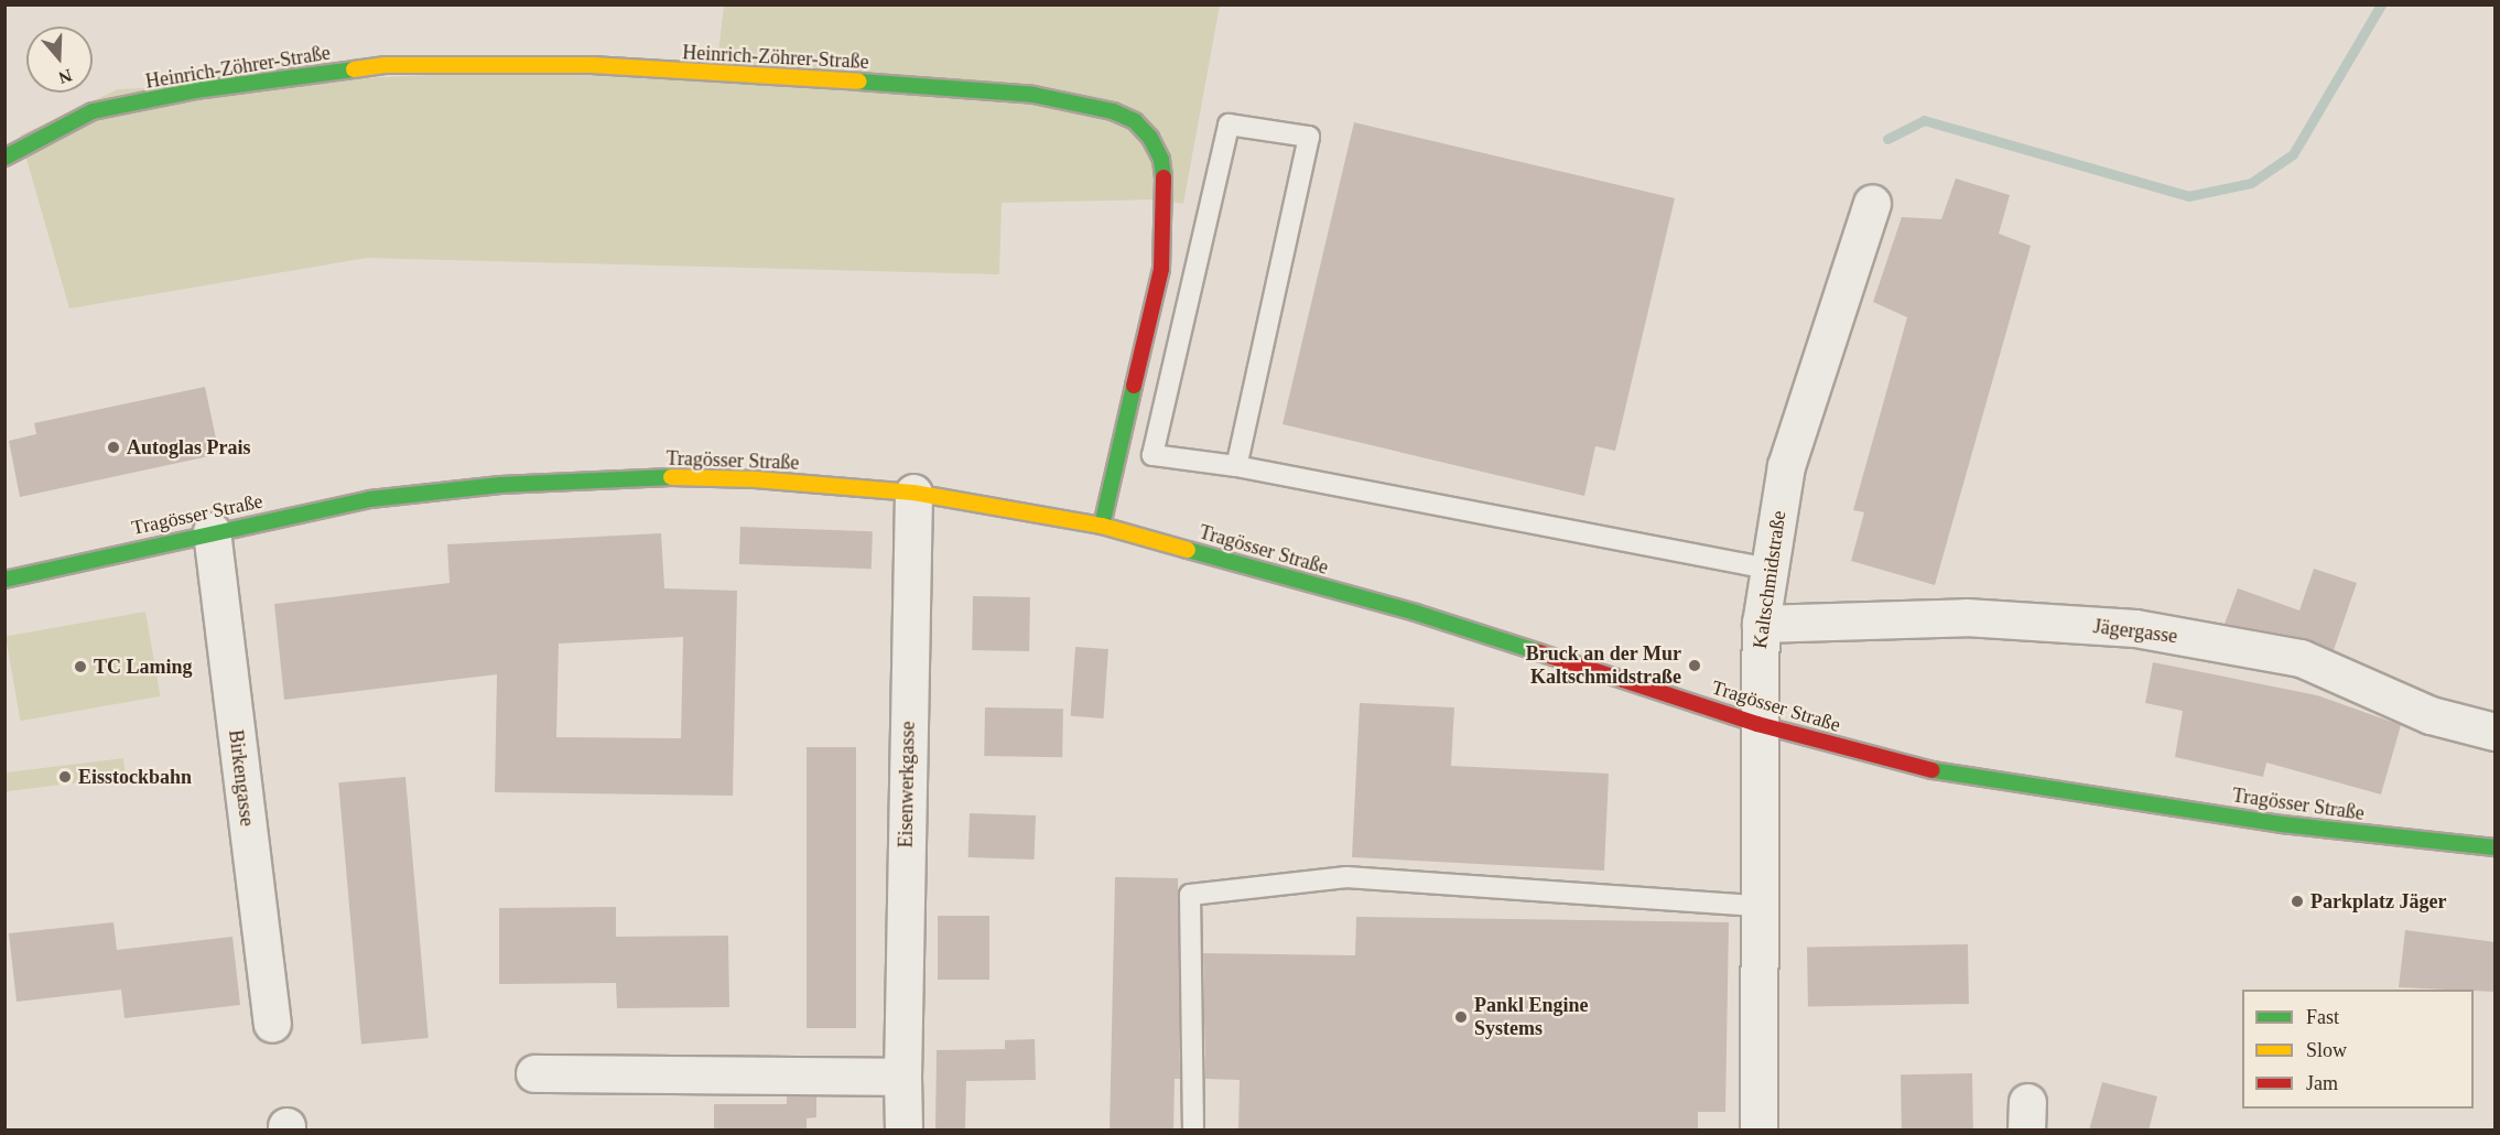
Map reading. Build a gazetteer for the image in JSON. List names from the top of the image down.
{
  "streets": {
    "main road": ["Heinrich-Zöhrer-Straße", "Tragösser Straße"],
    "street": [
      "Kaltschmidstraße",
      "Jägergasse",
      "Birkengasse",
      "Eisenwerkgasse"
    ]
  },
  "crossings": [
    ["Heinrich-Zöhrer-Straße", "Tragösser Straße"],
    ["Tragösser Straße", "Kaltschmidstraße"],
    ["Tragösser Straße", "Birkengasse"],
    ["Tragösser Straße", "Eisenwerkgasse"],
    ["Kaltschmidstraße", "Jägergasse"]
  ],
  "places": [
    "Autoglas Prais",
    "Bruck an der Mur Kaltschmidstraße",
    "TC Laming",
    "Eisstockbahn",
    "Parkplatz Jäger",
    "Pankl Engine Systems"
  ],
  "legend": ["Fast", "Slow", "Jam"],
  "north": "bottom"
}
